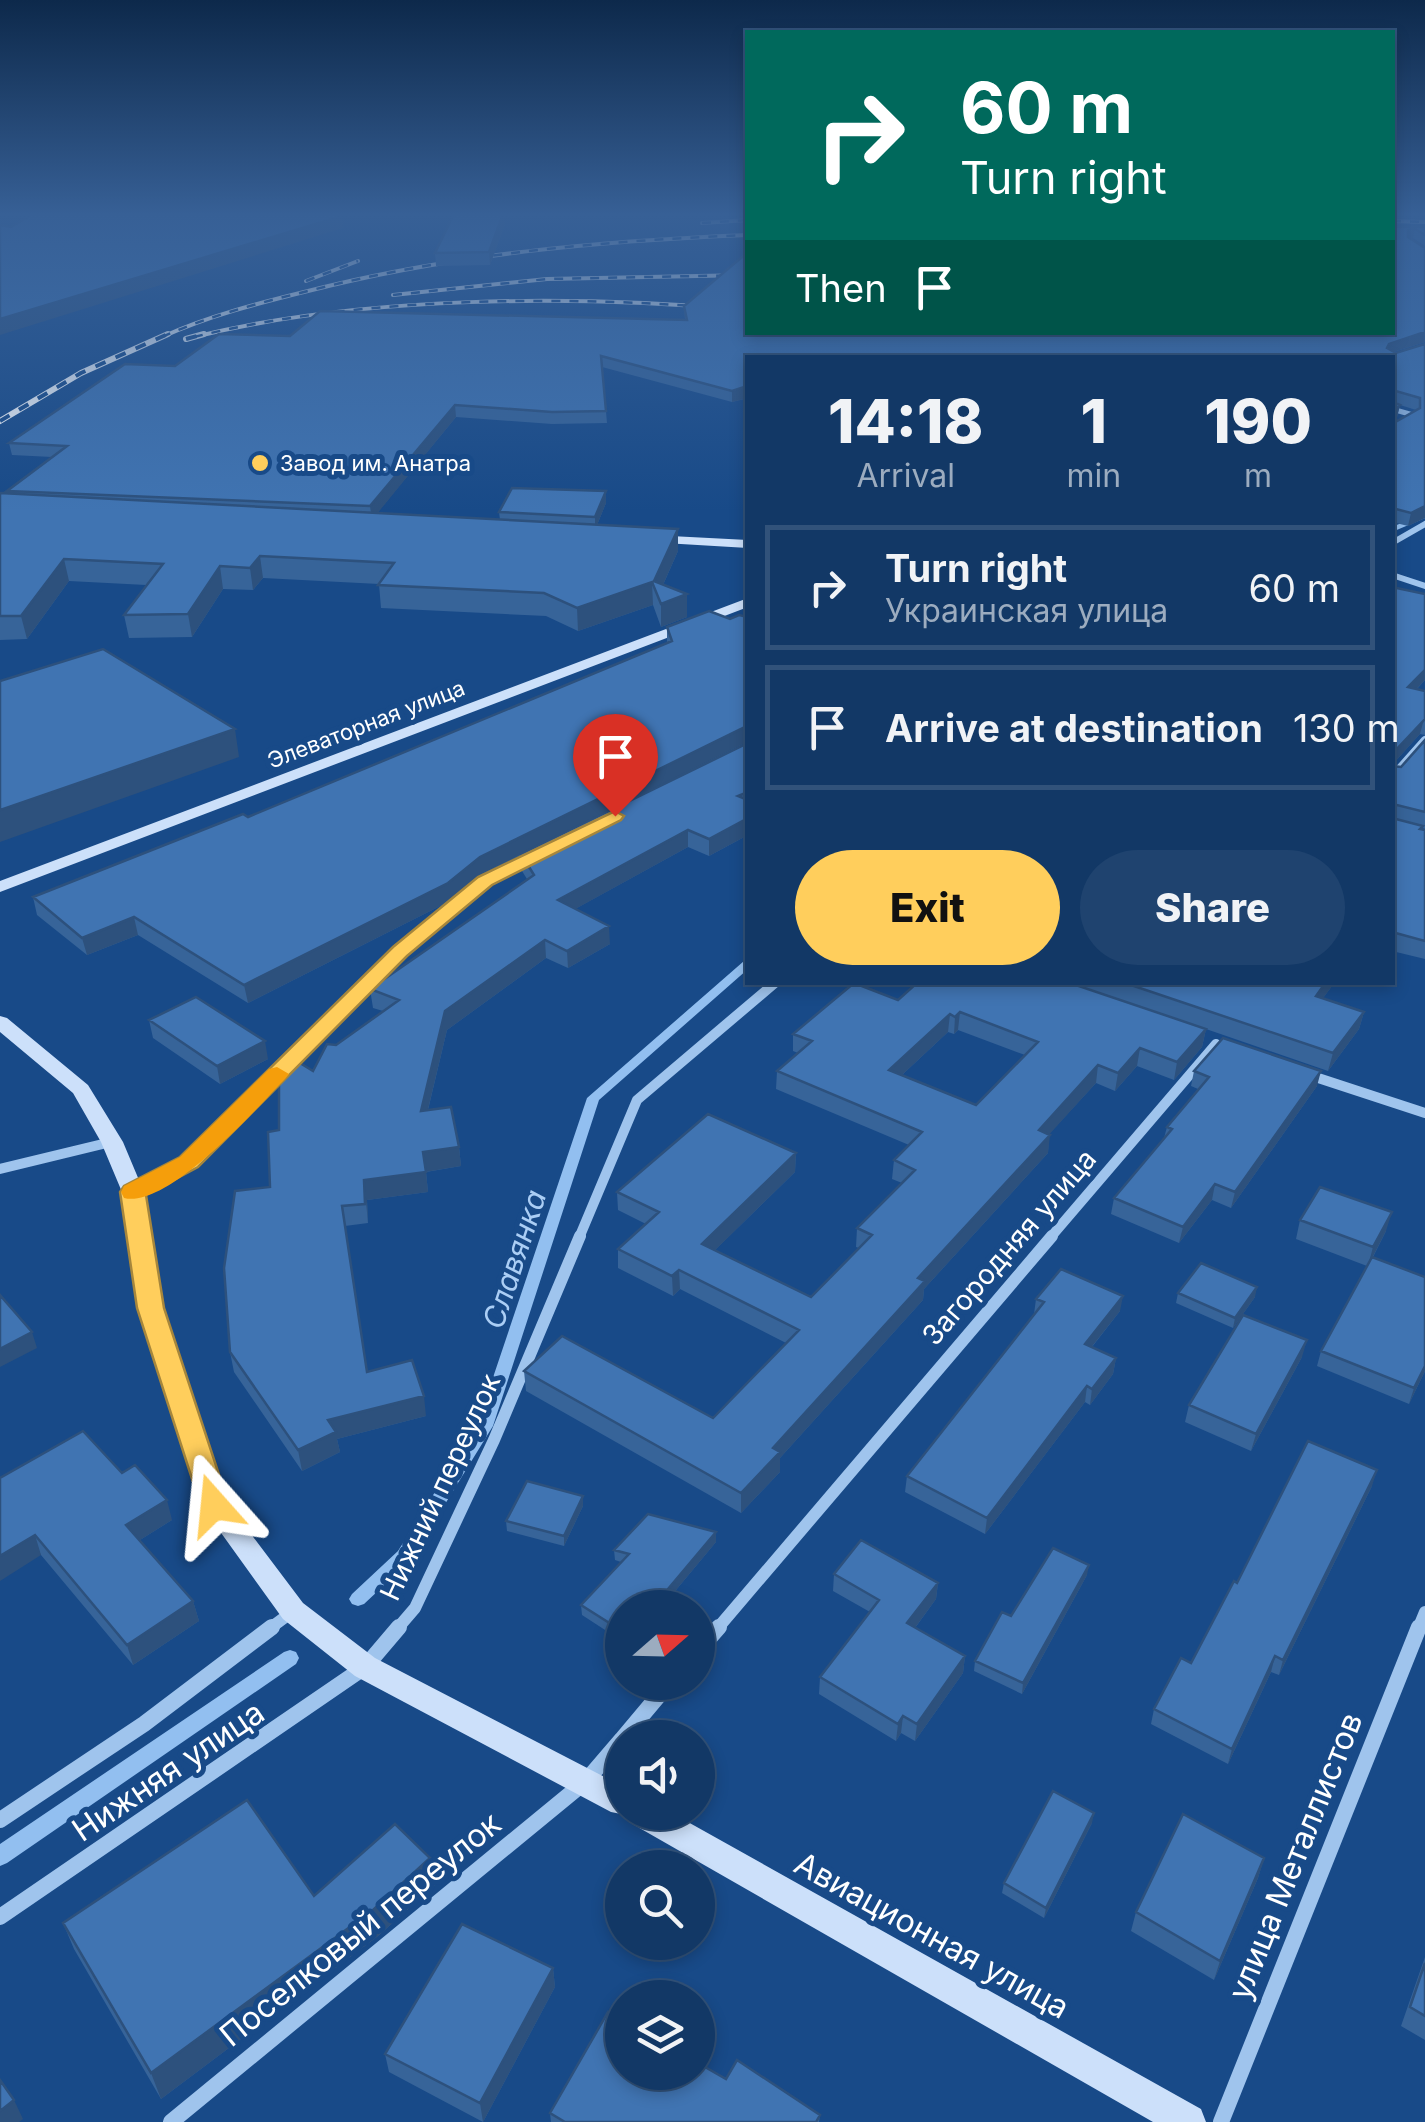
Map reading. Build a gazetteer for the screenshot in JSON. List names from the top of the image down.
{
  "streets": {
    "main road": ["Элеваторная улица", "Авиационная улица"],
    "street": [
      "Загородняя улица",
      "Нижний переулок",
      "Нижняя улица",
      "улица Металлистов",
      "Поселковый переулок"
    ]
  },
  "crossings": [
    ["Нижний переулок", "Нижняя улица"]
  ],
  "water": ["Славянка"],
  "places": ["Завод им. Анатра"],
  "north": "right",
  "page": {
    "turn": ["60 m", "Turn right"],
    "then": "Then",
    "eta": [
      "14:18",
      "Arrival",
      "1",
      "min",
      "190",
      "m"
    ],
    "list": [
      {
        "name": "Turn right",
        "note": "Украинская улица",
        "value": "60 m"
      },
      {
        "name": "Arrive at destination",
        "value": "130 m"
      }
    ],
    "buttons": ["Exit", "Share"]
  }
}
